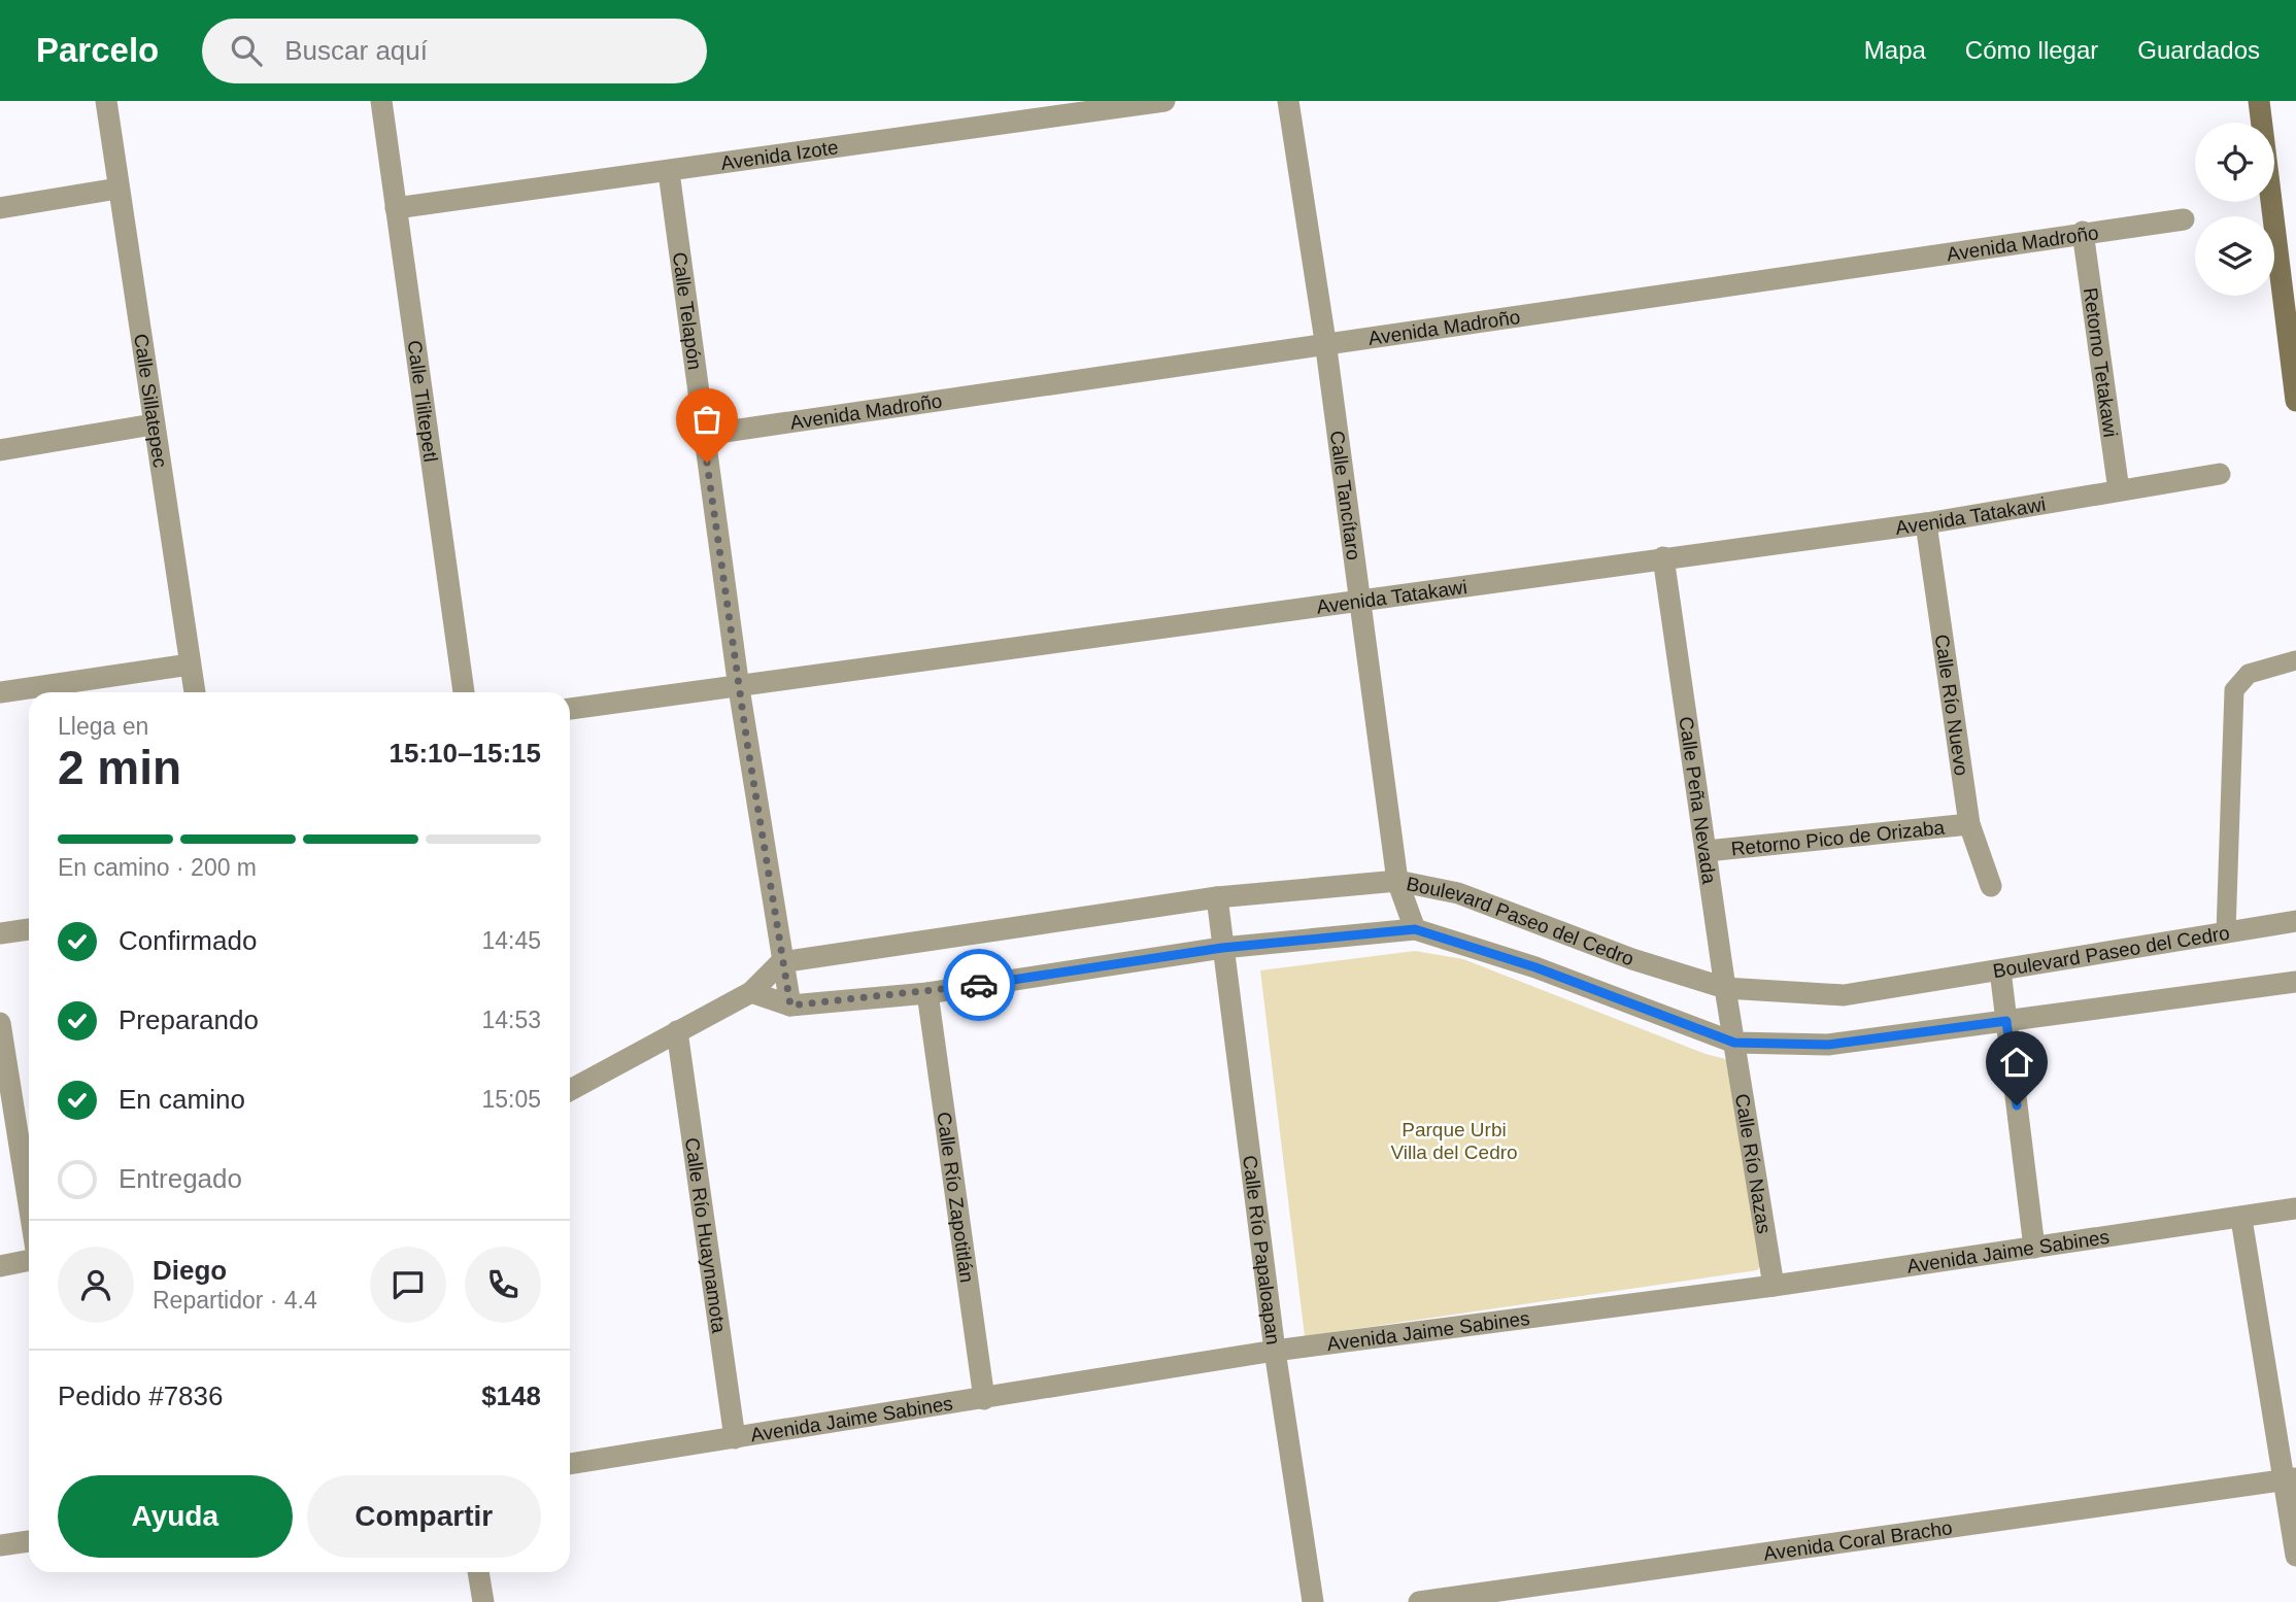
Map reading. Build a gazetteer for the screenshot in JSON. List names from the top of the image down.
{
  "streets": {
    "street": [
      "Avenida Izote",
      "Avenida Madroño",
      "Calle Telapón",
      "Retorno Tetakawi",
      "Calle Sillatepec",
      "Calle Tliltepetl",
      "Calle Tancítaro",
      "Avenida Tatakawi",
      "Calle Río Nuevo",
      "Calle Peña Nevada",
      "Retorno Pico de Orizaba",
      "Boulevard Paseo del Cedro",
      "Calle Río Nazas",
      "Calle Río Zapotitlán",
      "Calle Río Huaynamota",
      "Calle Río Papaloapan",
      "Avenida Jaime Sabines",
      "Avenida Coral Bracho"
    ]
  },
  "crossings": [
    ["Avenida Izote", "Calle Telapón"],
    ["Avenida Izote", "Calle Tliltepetl"],
    ["Avenida Madroño", "Calle Telapón"],
    ["Avenida Madroño", "Retorno Tetakawi"],
    ["Avenida Madroño", "Calle Tancítaro"],
    ["Calle Telapón", "Avenida Tatakawi"],
    ["Calle Telapón", "Boulevard Paseo del Cedro"],
    ["Retorno Tetakawi", "Avenida Tatakawi"],
    ["Calle Tancítaro", "Avenida Tatakawi"],
    ["Calle Tancítaro", "Boulevard Paseo del Cedro"],
    ["Avenida Tatakawi", "Calle Río Nuevo"],
    ["Avenida Tatakawi", "Calle Peña Nevada"],
    ["Calle Río Nuevo", "Retorno Pico de Orizaba"],
    ["Calle Peña Nevada", "Retorno Pico de Orizaba"],
    ["Calle Peña Nevada", "Boulevard Paseo del Cedro"],
    ["Calle Peña Nevada", "Calle Río Nazas"],
    ["Boulevard Paseo del Cedro", "Calle Río Nazas"],
    ["Boulevard Paseo del Cedro", "Calle Río Zapotitlán"],
    ["Boulevard Paseo del Cedro", "Calle Río Papaloapan"],
    ["Calle Río Nazas", "Avenida Jaime Sabines"],
    ["Calle Río Zapotitlán", "Avenida Jaime Sabines"],
    ["Calle Río Huaynamota", "Avenida Jaime Sabines"],
    ["Calle Río Papaloapan", "Avenida Jaime Sabines"]
  ],
  "parks": ["Parque Urbi Villa del Cedro"],
  "page": {
    "header": "Parcelo",
    "search": "Buscar aquí",
    "nav": ["Mapa", "Cómo llegar", "Guardados"],
    "heading": ["2 min", "Llega en", "15:10–15:15"],
    "panel": [
      "Diego",
      "Repartidor · 4.4",
      "Pedido #7836",
      "$148"
    ],
    "bar": "En camino · 200 m",
    "list": [
      ["Confirmado", "14:45"],
      ["Preparando", "14:53"],
      ["En camino", "15:05"],
      "Entregado"
    ],
    "buttons": ["Ayuda", "Compartir"]
  }
}
